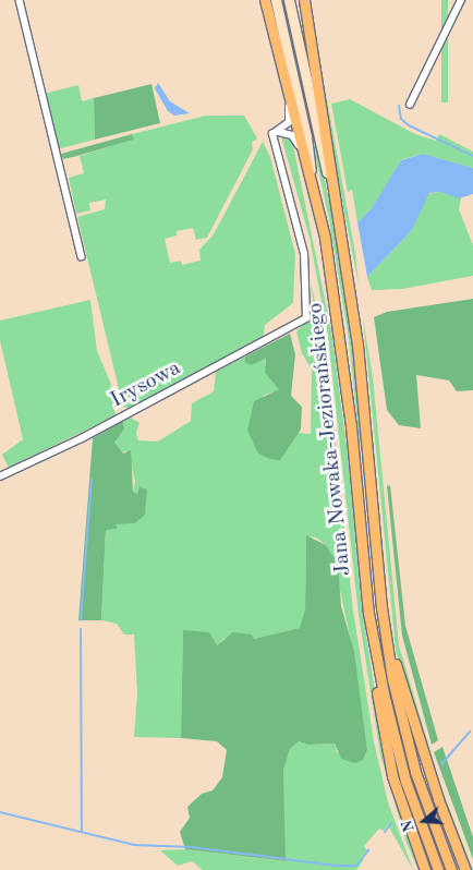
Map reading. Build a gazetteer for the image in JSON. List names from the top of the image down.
{
  "streets": {
    "main road": ["Jana Nowaka-Jeziorańskiego"],
    "street": ["Irysowa"]
  },
  "north": "left"
}
